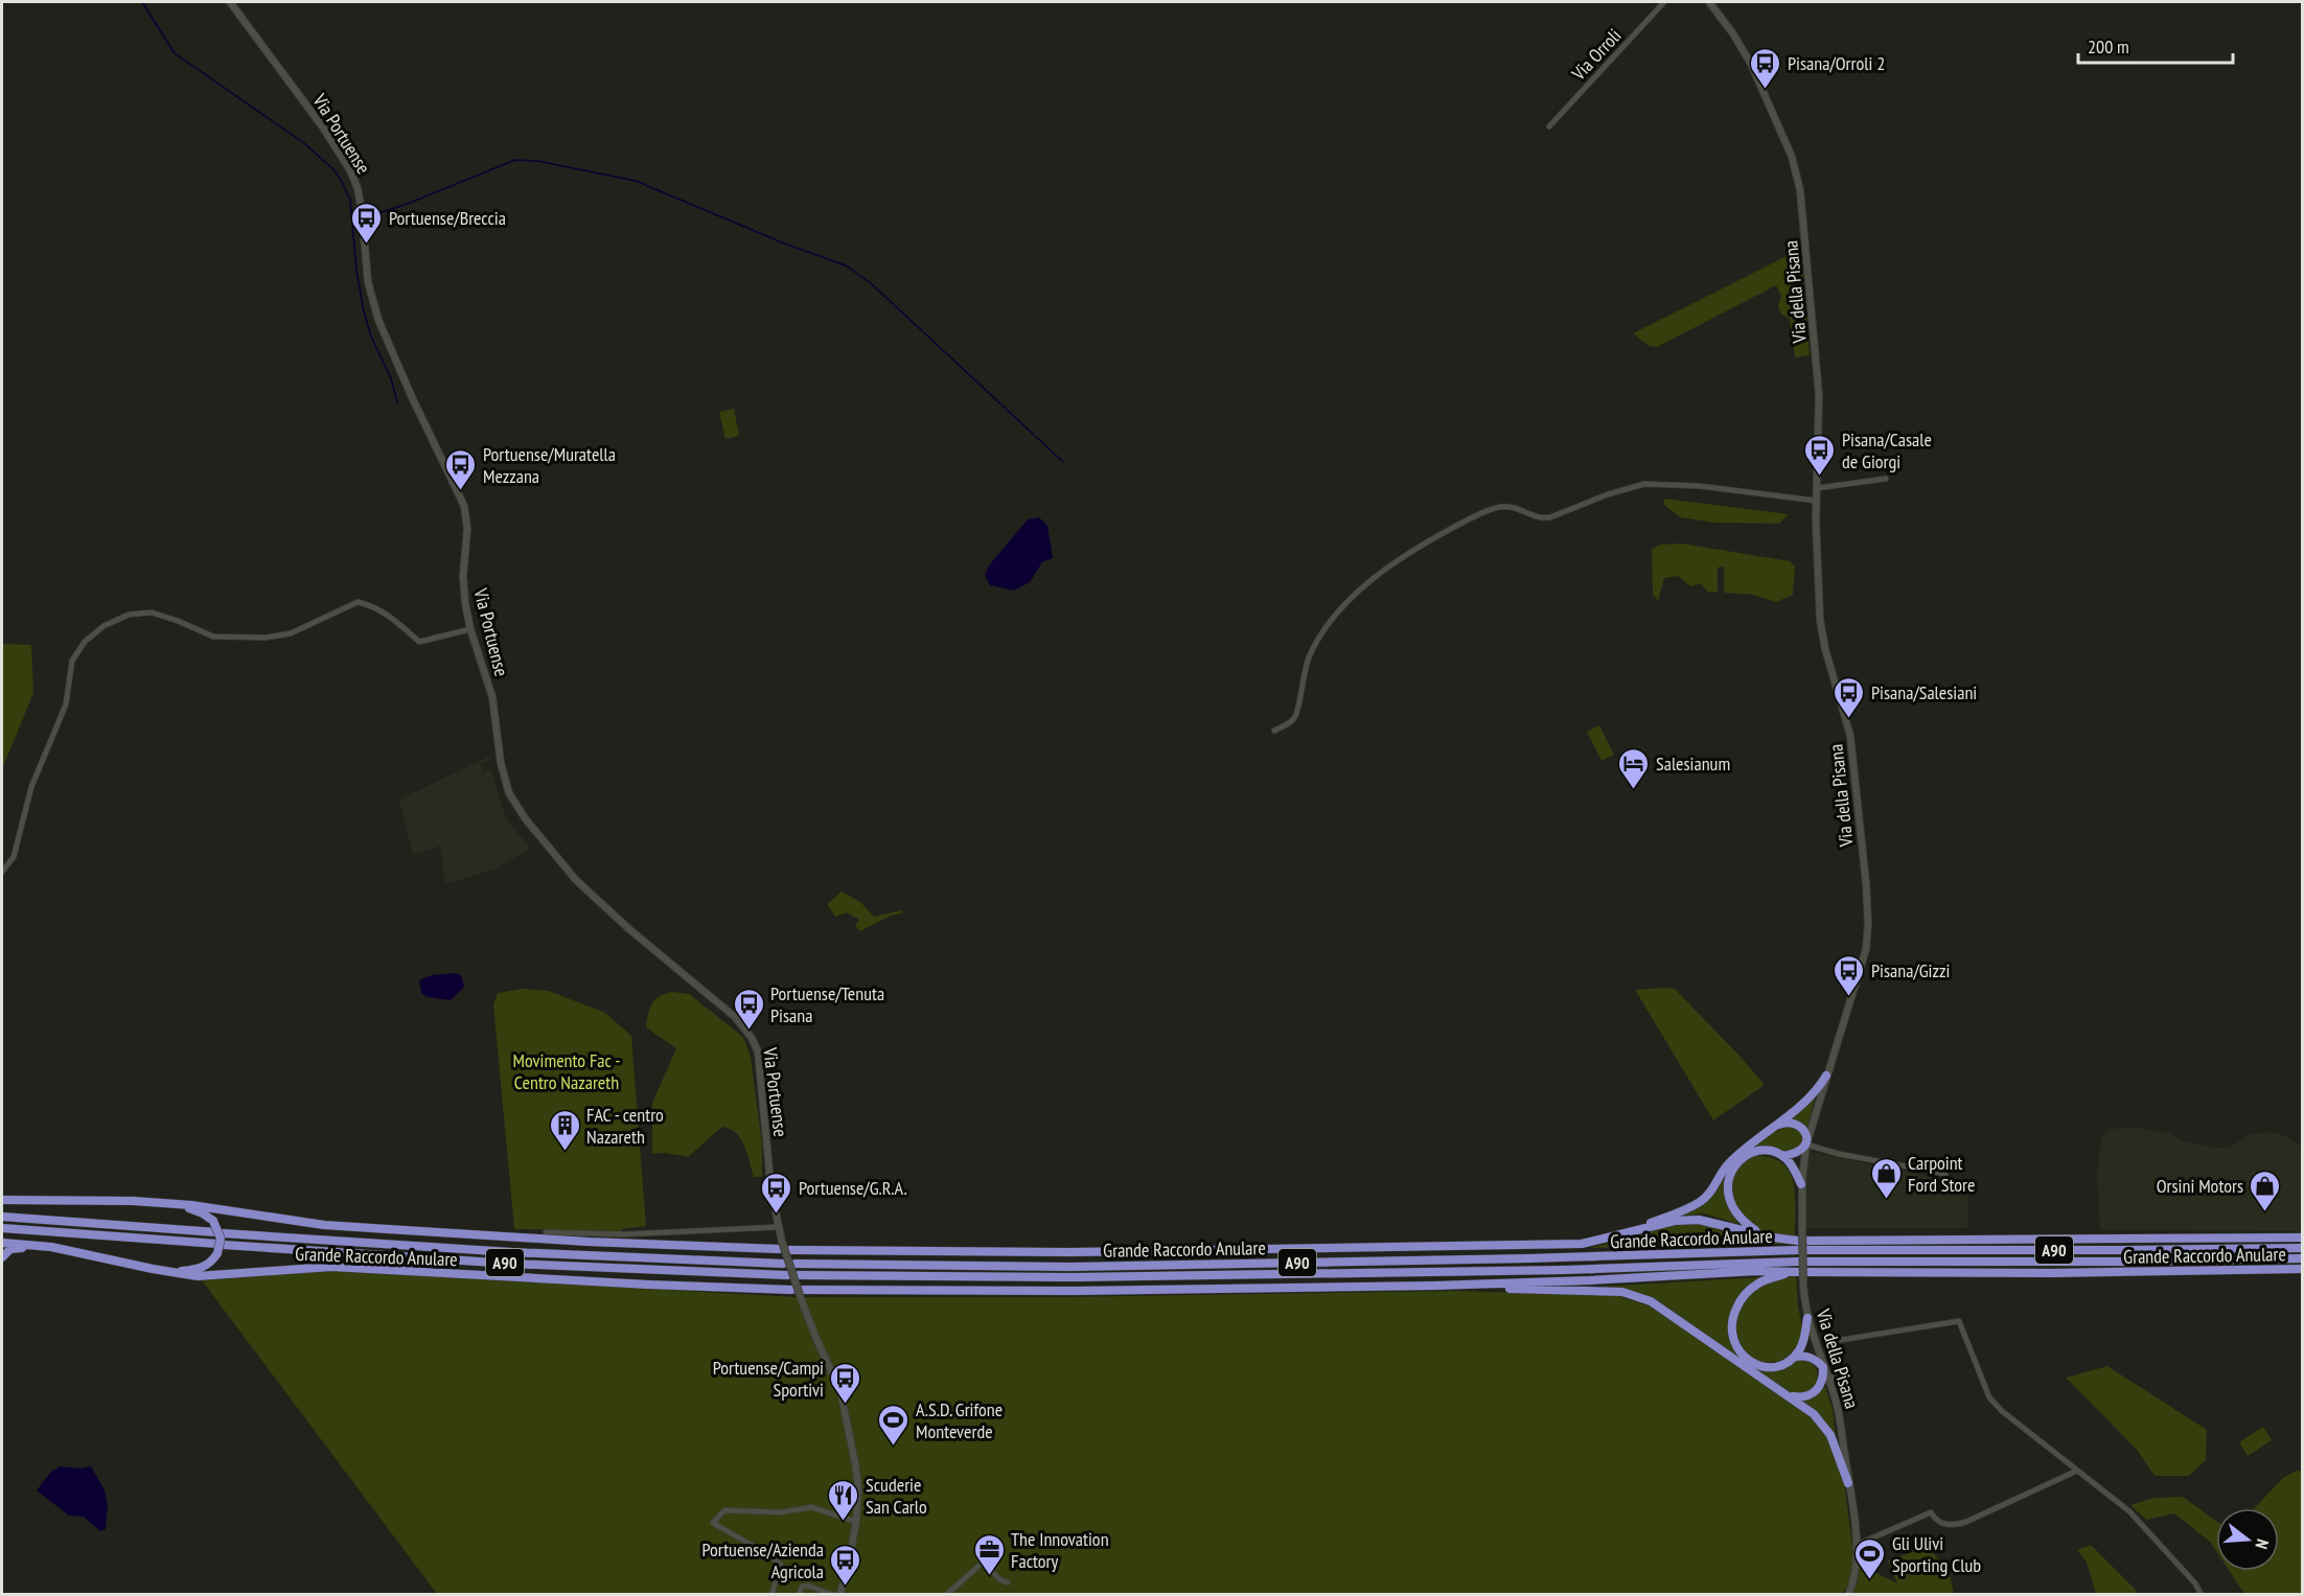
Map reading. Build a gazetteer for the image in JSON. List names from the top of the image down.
{
  "streets": {
    "highway": ["Grande Raccordo Anulare", "A90"],
    "main road": ["Via Portuense", "Via della Pisana"],
    "street": ["Via Orroli"]
  },
  "crossings": [
    ["Via Portuense", "Grande Raccordo Anulare"]
  ],
  "parks": ["Movimento Fac - Centro Nazareth"],
  "places": {
    "bus stop": [
      "Pisana/Orroli 2",
      "Portuense/Breccia",
      "Pisana/Casale de Giorgi",
      "Portuense/Muratella Mezzana",
      "Pisana/Salesiani",
      "Pisana/Gizzi",
      "Portuense/Tenuta Pisana",
      "Portuense/G.R.A.",
      "Portuense/Campi Sportivi",
      "Portuense/Azienda Agricola"
    ],
    "hotel": ["Salesianum"],
    "building": ["FAC - centro Nazareth"],
    "shop": ["Carpoint Ford Store", "Orsini Motors"],
    "sports": ["A.S.D. Grifone Monteverde", "Gli Ulivi Sporting Club"],
    "restaurant": ["Scuderie San Carlo"],
    "office": ["The Innovation Factory"]
  },
  "scale_bar": "200 m",
  "north": "right"
}
